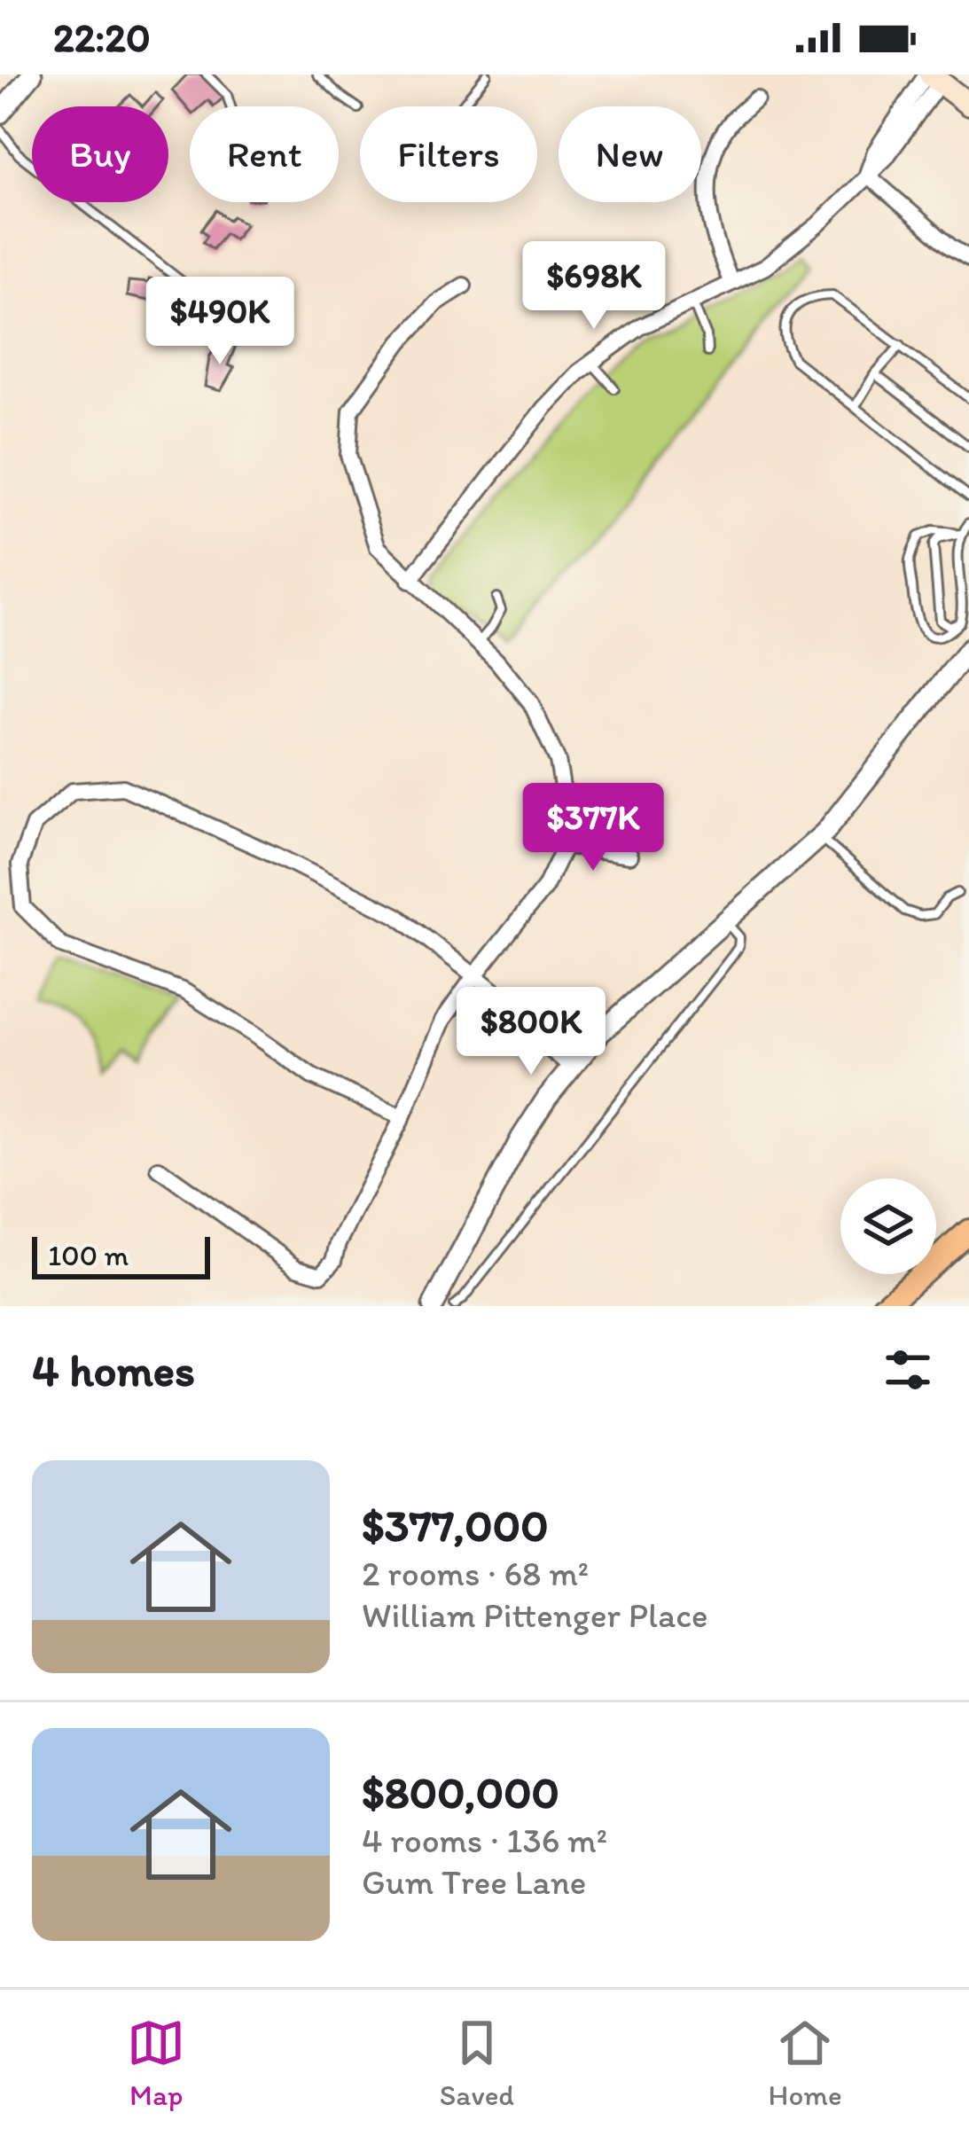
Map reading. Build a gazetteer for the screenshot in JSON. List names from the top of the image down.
{
  "scale_bar": "100 m",
  "page": {
    "status": "22:20",
    "chip": [
      "Buy",
      "Rent",
      "Filters",
      "New"
    ],
    "price": [
      "$698K",
      "$490K",
      "$377K",
      "$800K"
    ],
    "scale": "100 m",
    "heading": "4 homes",
    "list": [
      {
        "name": "$377,000",
        "note": "2 rooms · 68 m² · William Pittenger Place"
      },
      {
        "name": "$800,000",
        "note": "4 rooms · 136 m² · Gum Tree Lane"
      }
    ],
    "tabs": ["Map", "Saved", "Home"]
  }
}
